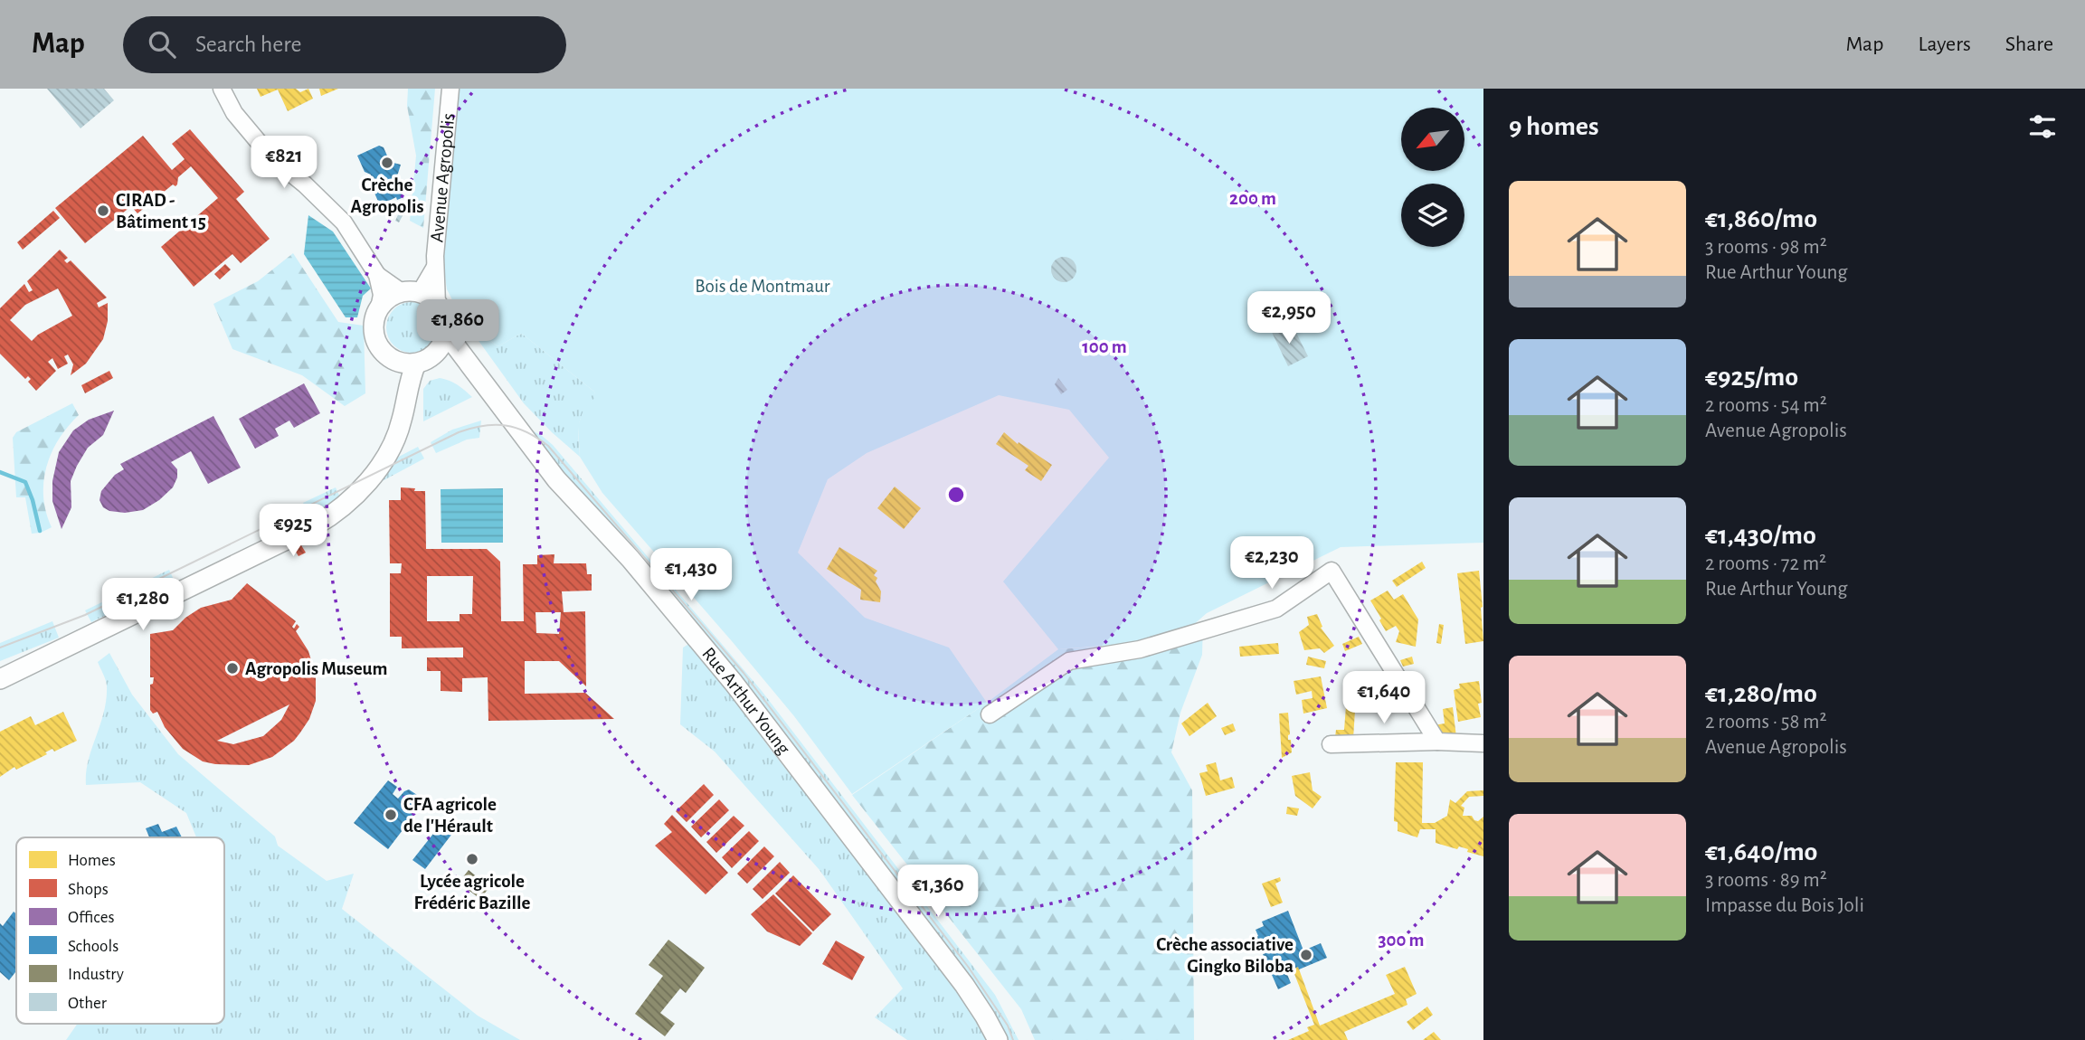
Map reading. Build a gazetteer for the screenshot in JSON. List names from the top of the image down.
{
  "streets": {
    "street": ["Avenue Agropolis", "Rue Arthur Young"]
  },
  "crossings": [
    ["Avenue Agropolis", "Rue Arthur Young"]
  ],
  "parks": ["Bois de Montmaur"],
  "places": [
    "Crèche Agropolis",
    "CIRAD - Bâtiment 15",
    "Agropolis Museum",
    "CFA agricole de l'Hérault",
    "Lycée agricole Frédéric Bazille",
    "Crèche associative Gingko Biloba"
  ],
  "legend": [
    "Homes",
    "Shops",
    "Offices",
    "Schools",
    "Industry",
    "Other"
  ],
  "north": "bottom left",
  "page": {
    "header": "Map",
    "search": "Search here",
    "nav": ["Map", "Layers", "Share"],
    "heading": "9 homes",
    "price": [
      "€821",
      "€2,950",
      "€1,860",
      "€925",
      "€2,230",
      "€1,430",
      "€1,280",
      "€1,640",
      "€1,360"
    ],
    "list": [
      {
        "name": "€1,860/mo",
        "note": "3 rooms · 98 m² · Rue Arthur Young"
      },
      {
        "name": "€925/mo",
        "note": "2 rooms · 54 m² · Avenue Agropolis"
      },
      {
        "name": "€1,430/mo",
        "note": "2 rooms · 72 m² · Rue Arthur Young"
      },
      {
        "name": "€1,280/mo",
        "note": "2 rooms · 58 m² · Avenue Agropolis"
      },
      {
        "name": "€1,640/mo",
        "note": "3 rooms · 89 m² · Impasse du Bois Joli"
      }
    ]
  },
  "rings": ["200 m", "100 m", "300 m"]
}
